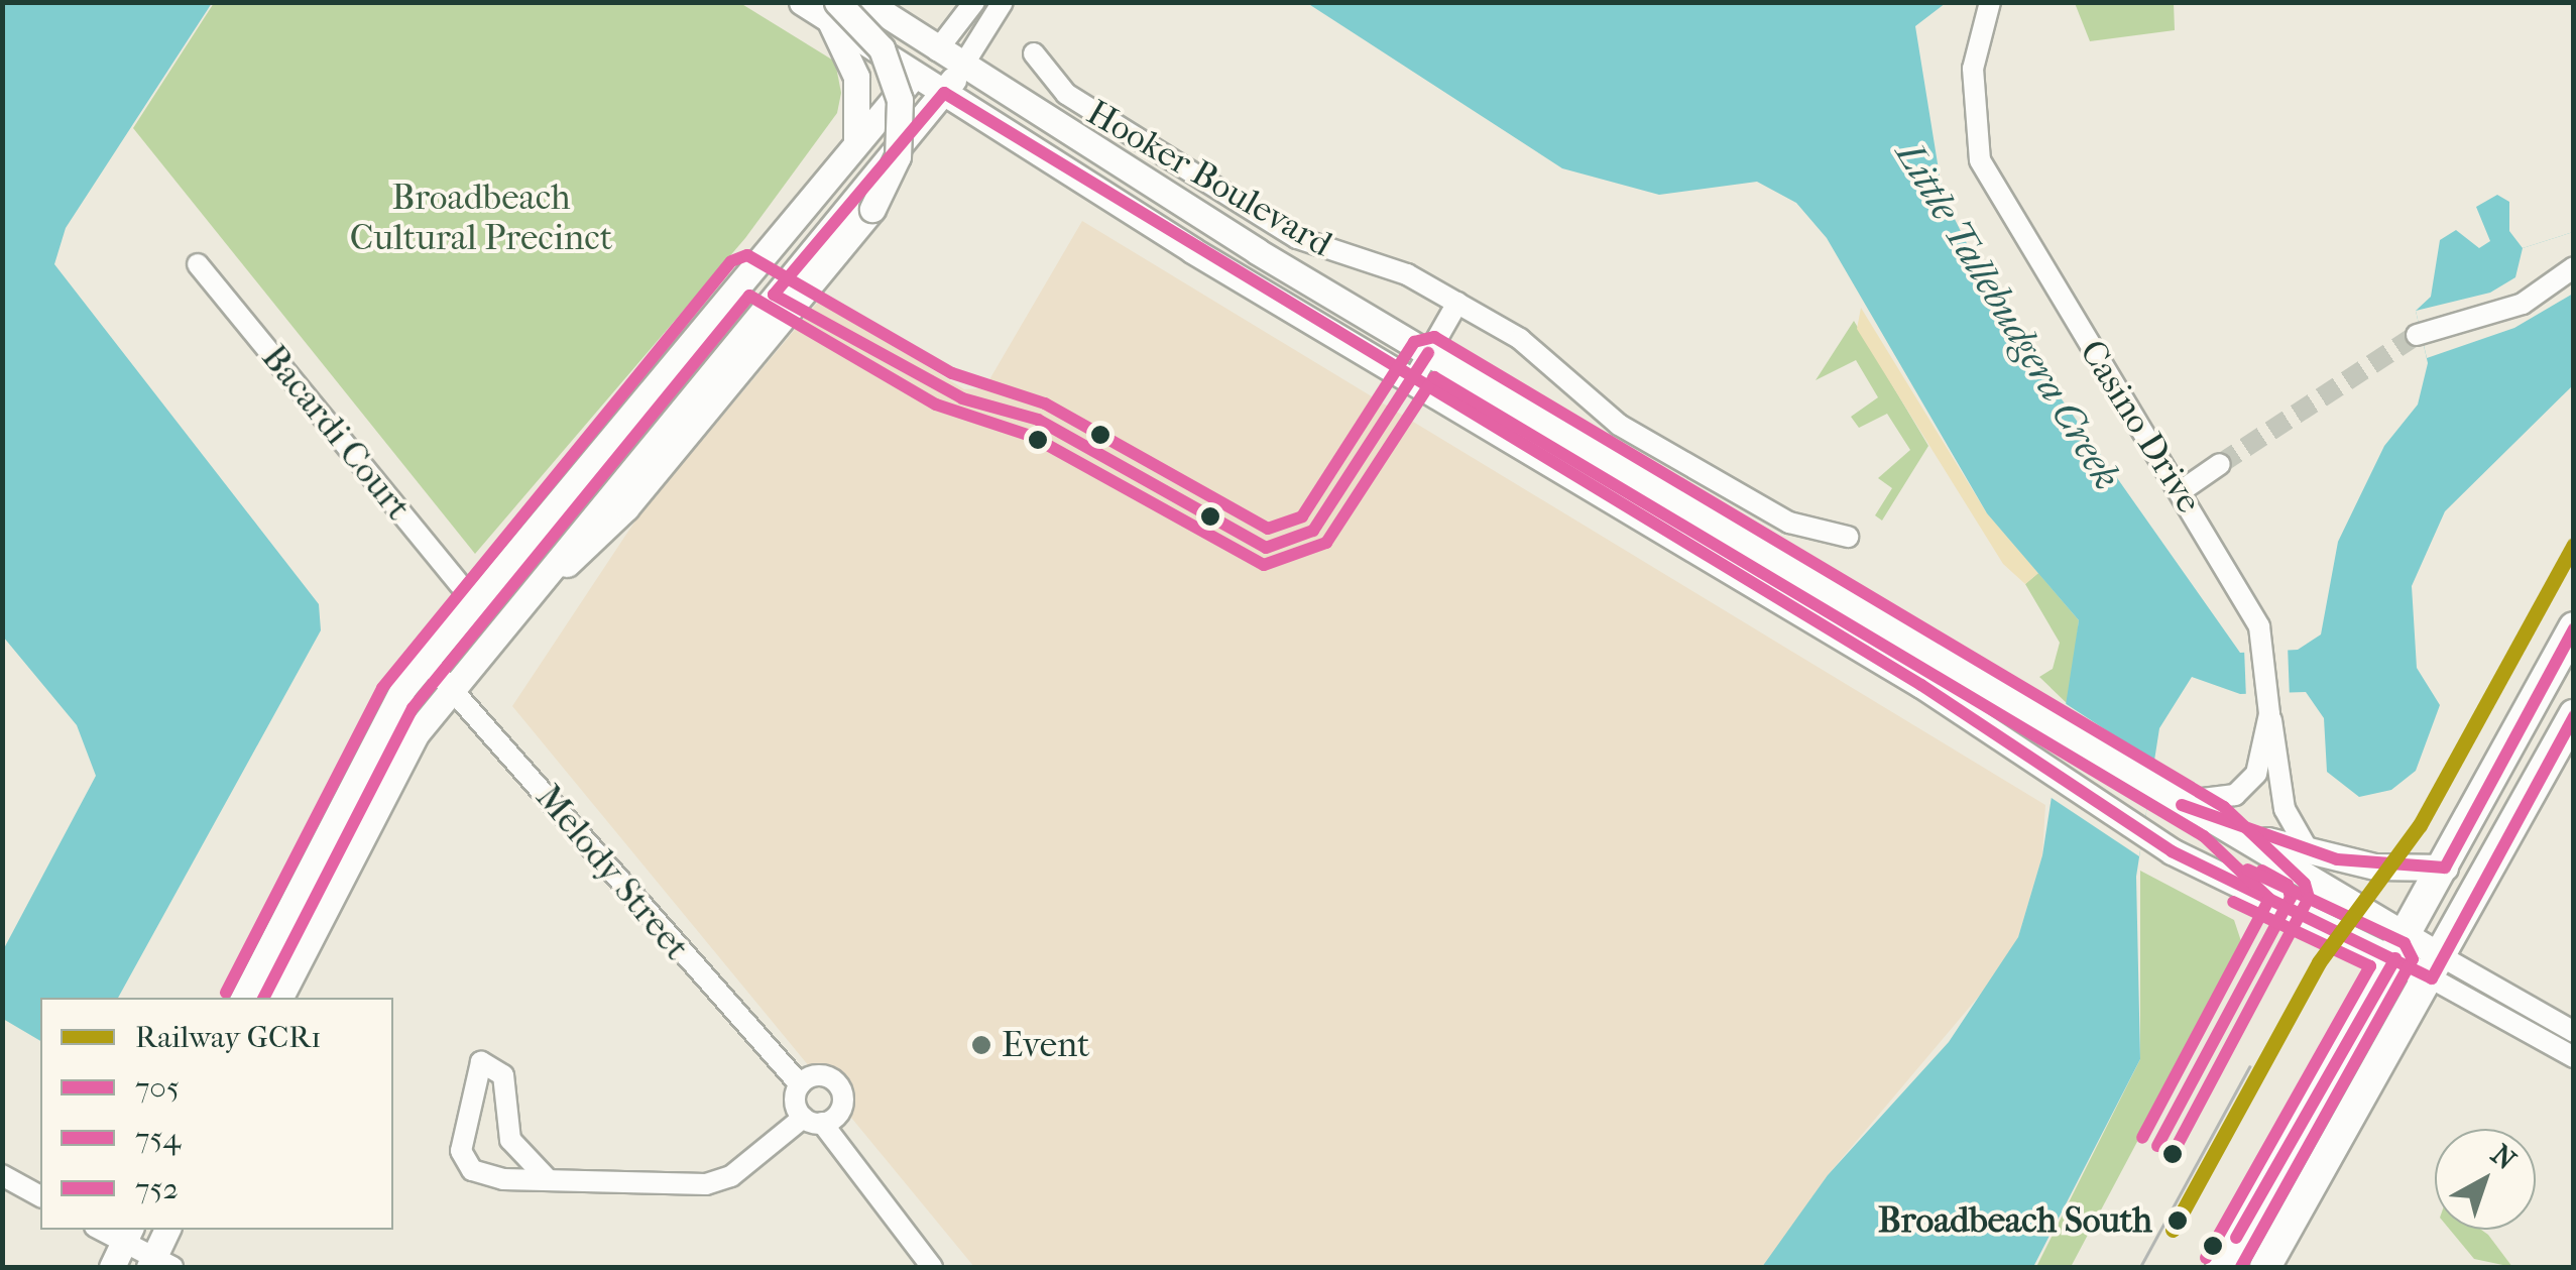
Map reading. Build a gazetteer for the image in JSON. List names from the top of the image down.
{
  "streets": {
    "main road": ["Hooker Boulevard"],
    "street": ["Casino Drive", "Bacardi Court", "Melody Street"]
  },
  "crossings": [
    ["Hooker Boulevard", "Casino Drive"]
  ],
  "water": ["Little Tallebudgera Creek"],
  "parks": ["Broadbeach Cultural Precinct"],
  "places": ["Event", "Broadbeach South"],
  "lines": [
    "transit line 705",
    "transit line 752",
    "transit line 754",
    "rail line GCR1"
  ],
  "legend": [
    "Railway GCR1",
    "705",
    "754",
    "752"
  ],
  "north": "top right"
}
